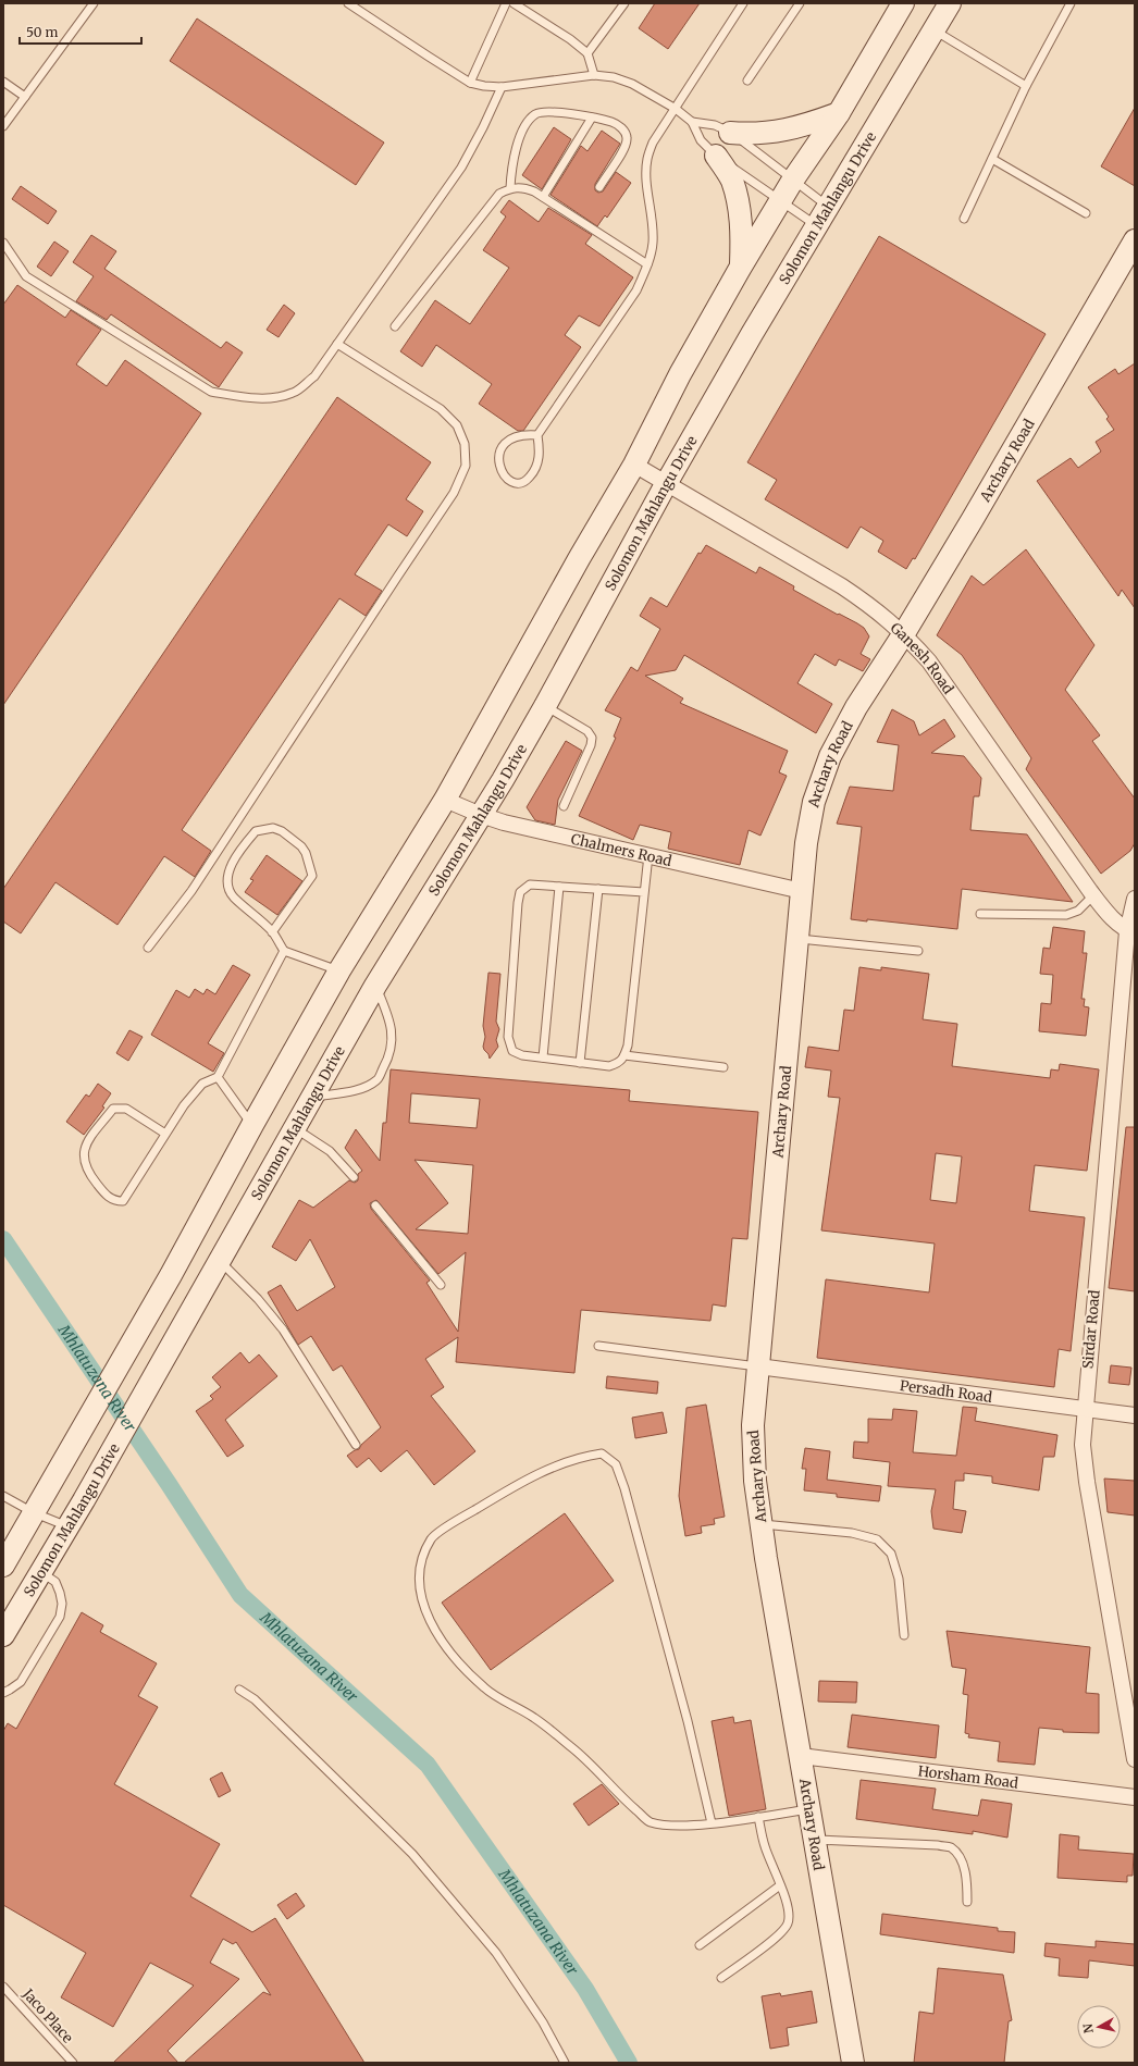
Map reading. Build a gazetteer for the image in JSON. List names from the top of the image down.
{
  "streets": {
    "main road": ["Solomon Mahlangu Drive", "Archary Road"],
    "street": [
      "Ganesh Road",
      "Chalmers Road",
      "Sirdar Road",
      "Persadh Road",
      "Horsham Road"
    ],
    "lane": ["Jaco Place"]
  },
  "crossings": [
    ["Solomon Mahlangu Drive", "Ganesh Road"],
    ["Solomon Mahlangu Drive", "Chalmers Road"],
    ["Archary Road", "Ganesh Road"],
    ["Archary Road", "Chalmers Road"],
    ["Archary Road", "Persadh Road"],
    ["Archary Road", "Horsham Road"],
    ["Ganesh Road", "Sirdar Road"],
    ["Sirdar Road", "Persadh Road"]
  ],
  "water": ["Mhlatuzana River"],
  "scale_bar": "50 m",
  "north": "left"
}
